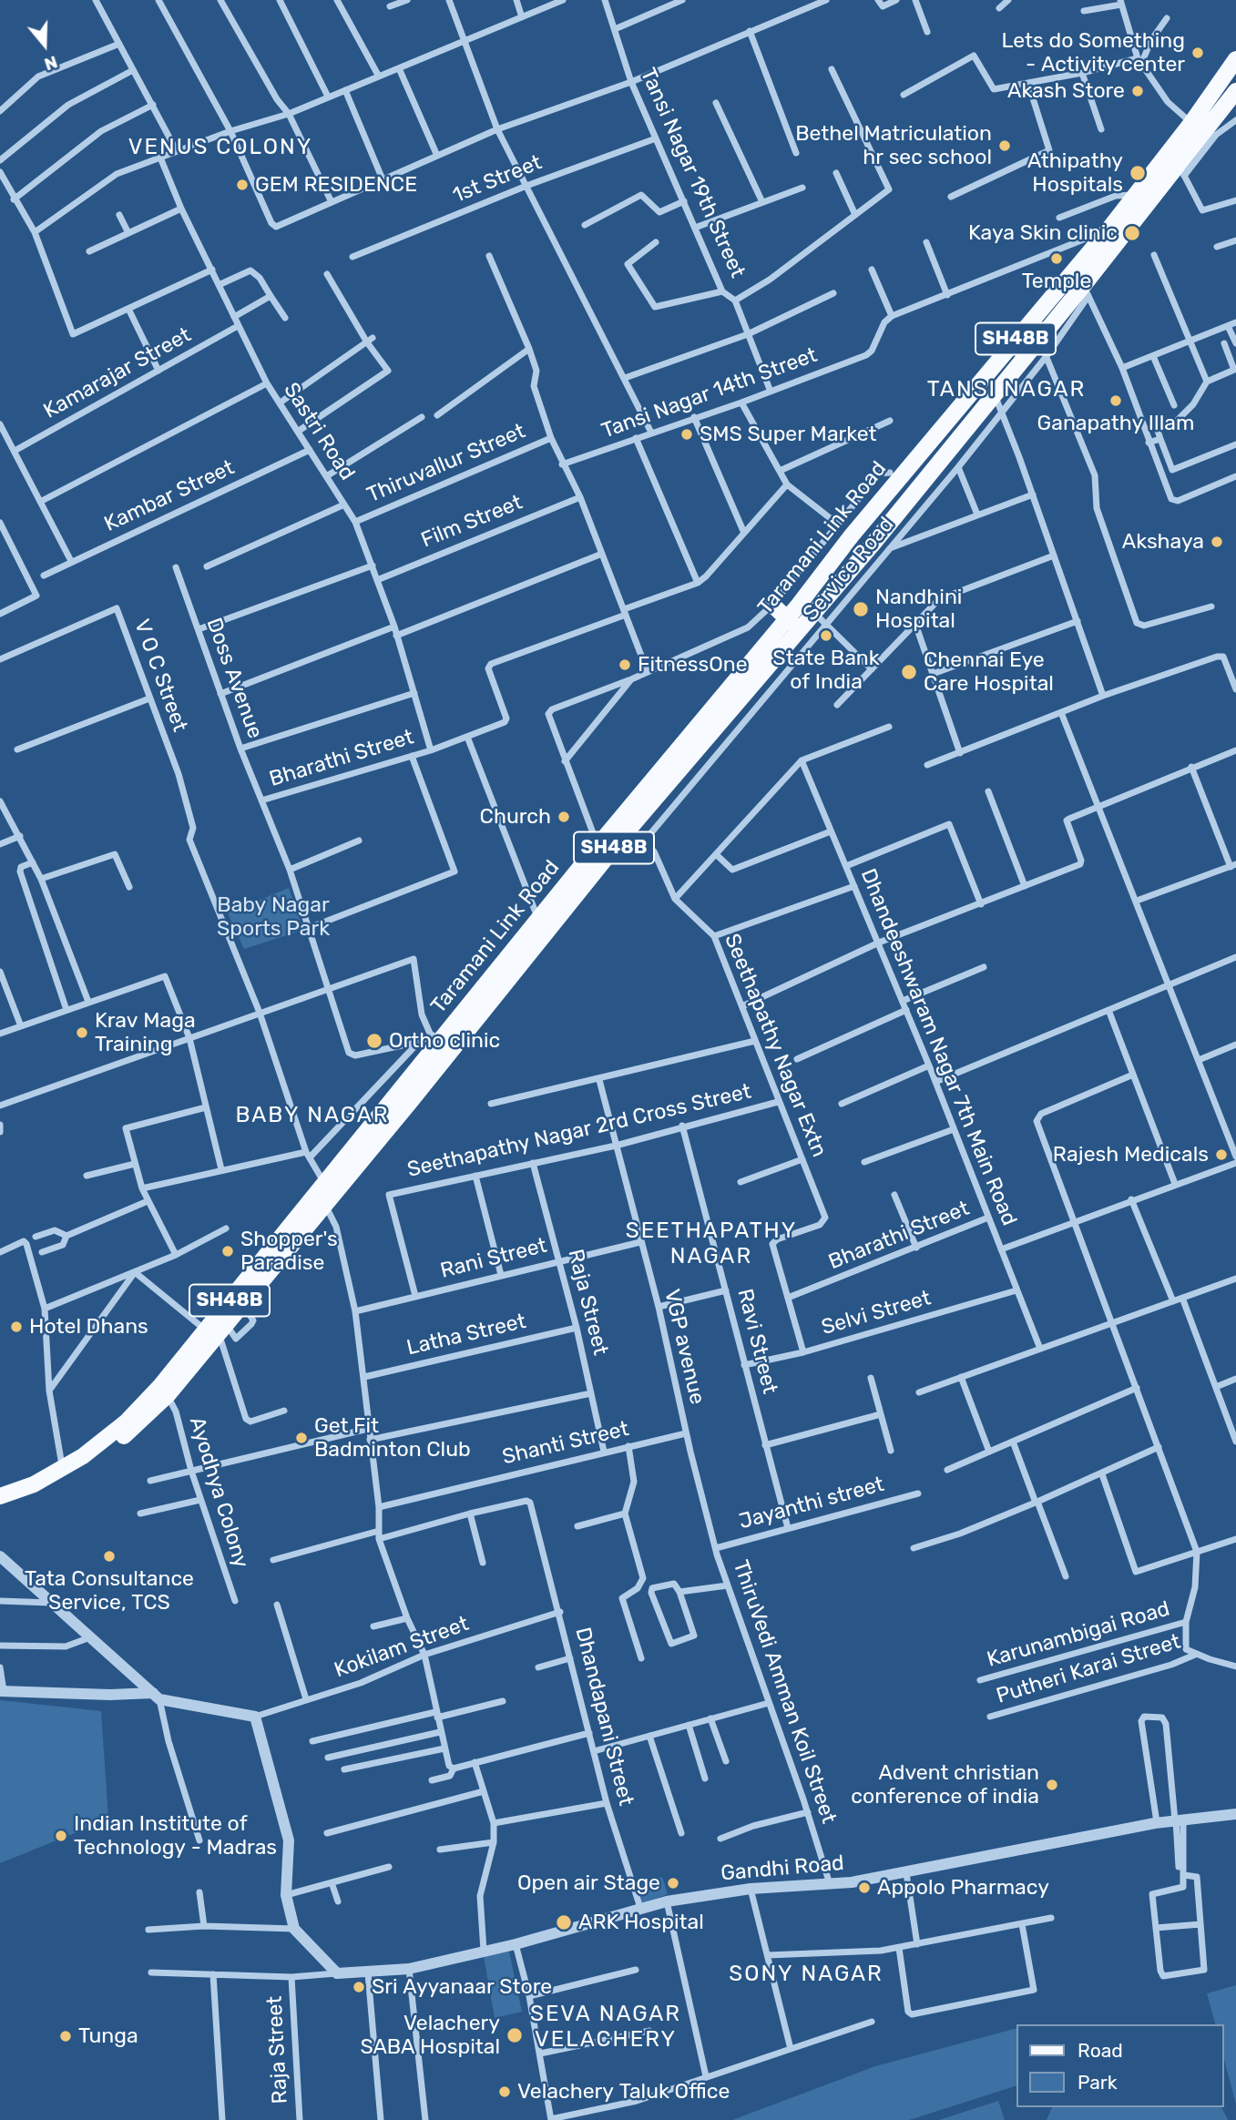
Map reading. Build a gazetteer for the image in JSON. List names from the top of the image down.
{
  "streets": {
    "main road": ["SH48B", "Taramani Link Road"],
    "street": [
      "Tansi Nagar 19th Street",
      "1st Street",
      "Kamarajar Street",
      "Tansi Nagar 14th Street",
      "Sastri Road",
      "Thiruvallur Street",
      "Kambar Street",
      "Film Street",
      "Service Road",
      "V O C Street",
      "Doss Avenue",
      "Bharathi Street",
      "Seethapathy Nagar Extn",
      "Dhandeeshwaram Nagar 7th Main Road",
      "Seethapathy Nagar 2rd Cross Street",
      "Rani Street",
      "Raja Street",
      "Selvi Street",
      "Latha Street",
      "Ravi Street",
      "VGP avenue",
      "Shanti Street",
      "Ayodhya Colony",
      "Jayanthi street",
      "Karunambigai Road",
      "Kokilam Street",
      "Putheri Karai Street",
      "ThiruVedi Amman Koil Street",
      "Dhandapani Street",
      "Gandhi Road"
    ]
  },
  "crossings": [
    ["Tansi Nagar 19th Street", "1st Street"],
    ["Tansi Nagar 19th Street", "Tansi Nagar 14th Street"],
    ["Kamarajar Street", "Sastri Road"],
    ["Sastri Road", "Thiruvallur Street"],
    ["Sastri Road", "Kambar Street"],
    ["Sastri Road", "Film Street"],
    ["Sastri Road", "Bharathi Street"],
    ["Taramani Link Road", "Service Road"],
    ["Taramani Link Road", "V O C Street"],
    ["Taramani Link Road", "Seethapathy Nagar Extn"],
    ["Taramani Link Road", "Ayodhya Colony"],
    ["Service Road", "Seethapathy Nagar Extn"],
    ["Doss Avenue", "Bharathi Street"],
    ["Bharathi Street", "Seethapathy Nagar Extn"],
    ["Bharathi Street", "Dhandeeshwaram Nagar 7th Main Road"],
    ["Seethapathy Nagar Extn", "Seethapathy Nagar 2rd Cross Street"],
    ["Dhandeeshwaram Nagar 7th Main Road", "Selvi Street"],
    ["Seethapathy Nagar 2rd Cross Street", "Rani Street"],
    ["Seethapathy Nagar 2rd Cross Street", "Raja Street"],
    ["Seethapathy Nagar 2rd Cross Street", "Ravi Street"],
    ["Seethapathy Nagar 2rd Cross Street", "VGP avenue"],
    ["Rani Street", "Raja Street"],
    ["Rani Street", "VGP avenue"],
    ["Raja Street", "Latha Street"],
    ["Raja Street", "Shanti Street"],
    ["Selvi Street", "Ravi Street"],
    ["Ravi Street", "Jayanthi street"],
    ["VGP avenue", "Shanti Street"],
    ["VGP avenue", "Jayanthi street"],
    ["VGP avenue", "ThiruVedi Amman Koil Street"],
    ["Jayanthi street", "ThiruVedi Amman Koil Street"],
    ["Kokilam Street", "Dhandapani Street"],
    ["ThiruVedi Amman Koil Street", "Gandhi Road"],
    ["Dhandapani Street", "Gandhi Road"]
  ],
  "districts": [
    "VENUS COLONY",
    "TANSI NAGAR",
    "BABY NAGAR",
    "SEETHAPATHY NAGAR",
    "SONY NAGAR",
    "SEVA NAGAR VELACHERY"
  ],
  "parks": ["Baby Nagar Sports Park"],
  "places": [
    "Lets do Something - Activity center",
    "Akash Store",
    "Bethel Matriculation hr sec school",
    "Athipathy Hospitals",
    "GEM RESIDENCE",
    "Kaya Skin clinic",
    "Temple",
    "Ganapathy Illam",
    "SMS Super Market",
    "Akshaya",
    "Nandhini Hospital",
    "State Bank of India",
    "FitnessOne",
    "Chennai Eye Care Hospital",
    "Church",
    "Krav Maga Training",
    "Ortho clinic",
    "Rajesh Medicals",
    "Shopper's Paradise",
    "Hotel Dhans",
    "Get Fit Badminton Club",
    "Tata Consultance Service, TCS",
    "Advent christian conference of india",
    "Indian Institute of Technology - Madras",
    "Open air Stage",
    "Appolo Pharmacy",
    "ARK Hospital",
    "Sri Ayyanaar Store",
    "Velachery SABA Hospital",
    "Tunga",
    "Velachery Taluk Office"
  ],
  "legend": ["Road", "Park"],
  "north": "bottom"
}
